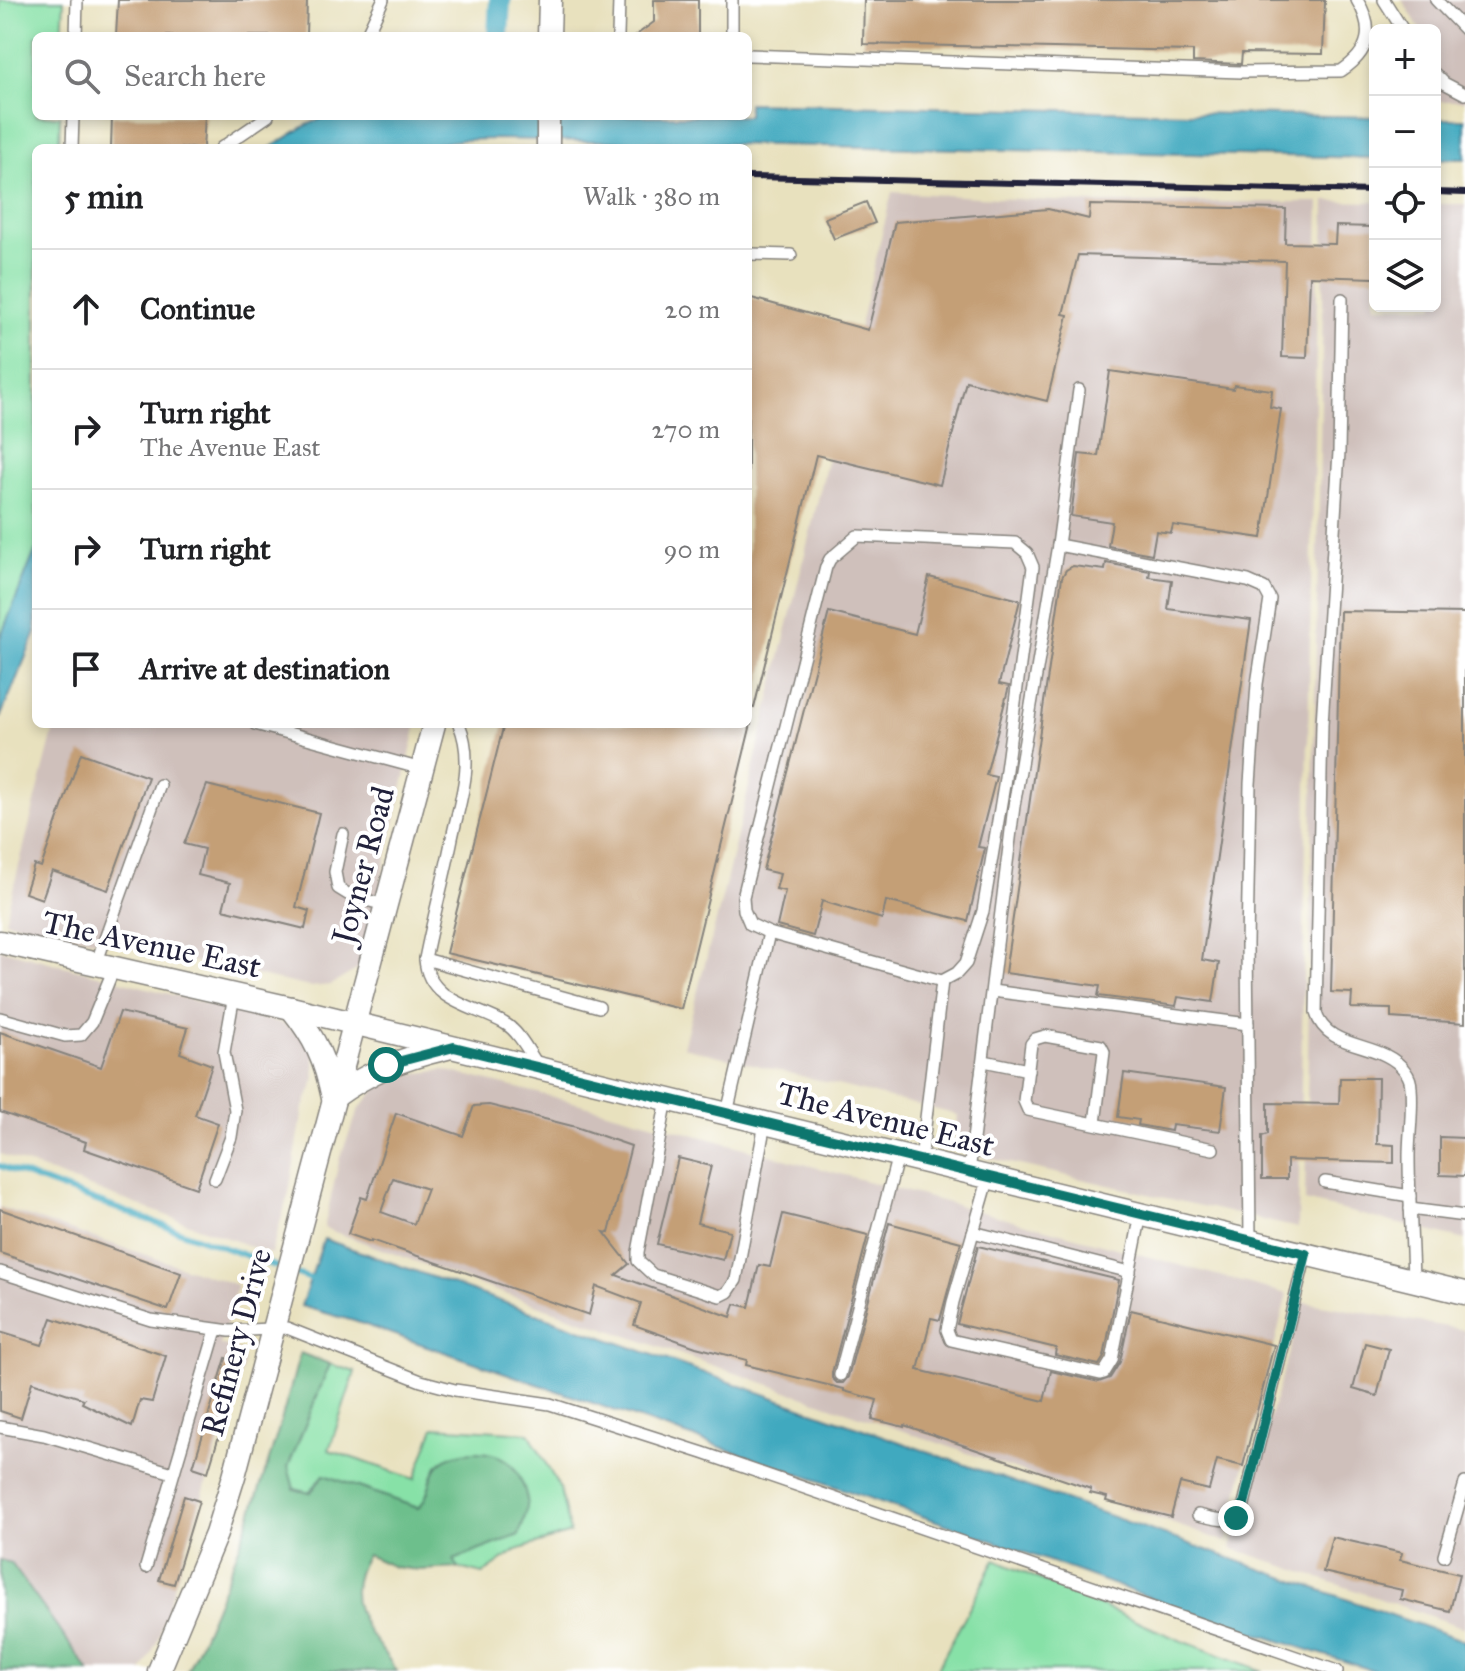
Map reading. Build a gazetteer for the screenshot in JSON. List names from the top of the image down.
{
  "streets": {
    "street": ["Joyner Road", "The Avenue East", "Refinery Drive"]
  },
  "crossings": [
    ["Joyner Road", "The Avenue East"],
    ["Joyner Road", "Refinery Drive"],
    ["The Avenue East", "Refinery Drive"]
  ],
  "page": {
    "map_buttons": ["+", "−"],
    "search": "Search here",
    "heading": ["5 min", "Walk · 380 m"],
    "list": [
      ["Continue", "20 m"],
      ["Turn right", "The Avenue East", "270 m"],
      ["Turn right", "90 m"],
      "Arrive at destination"
    ]
  }
}
